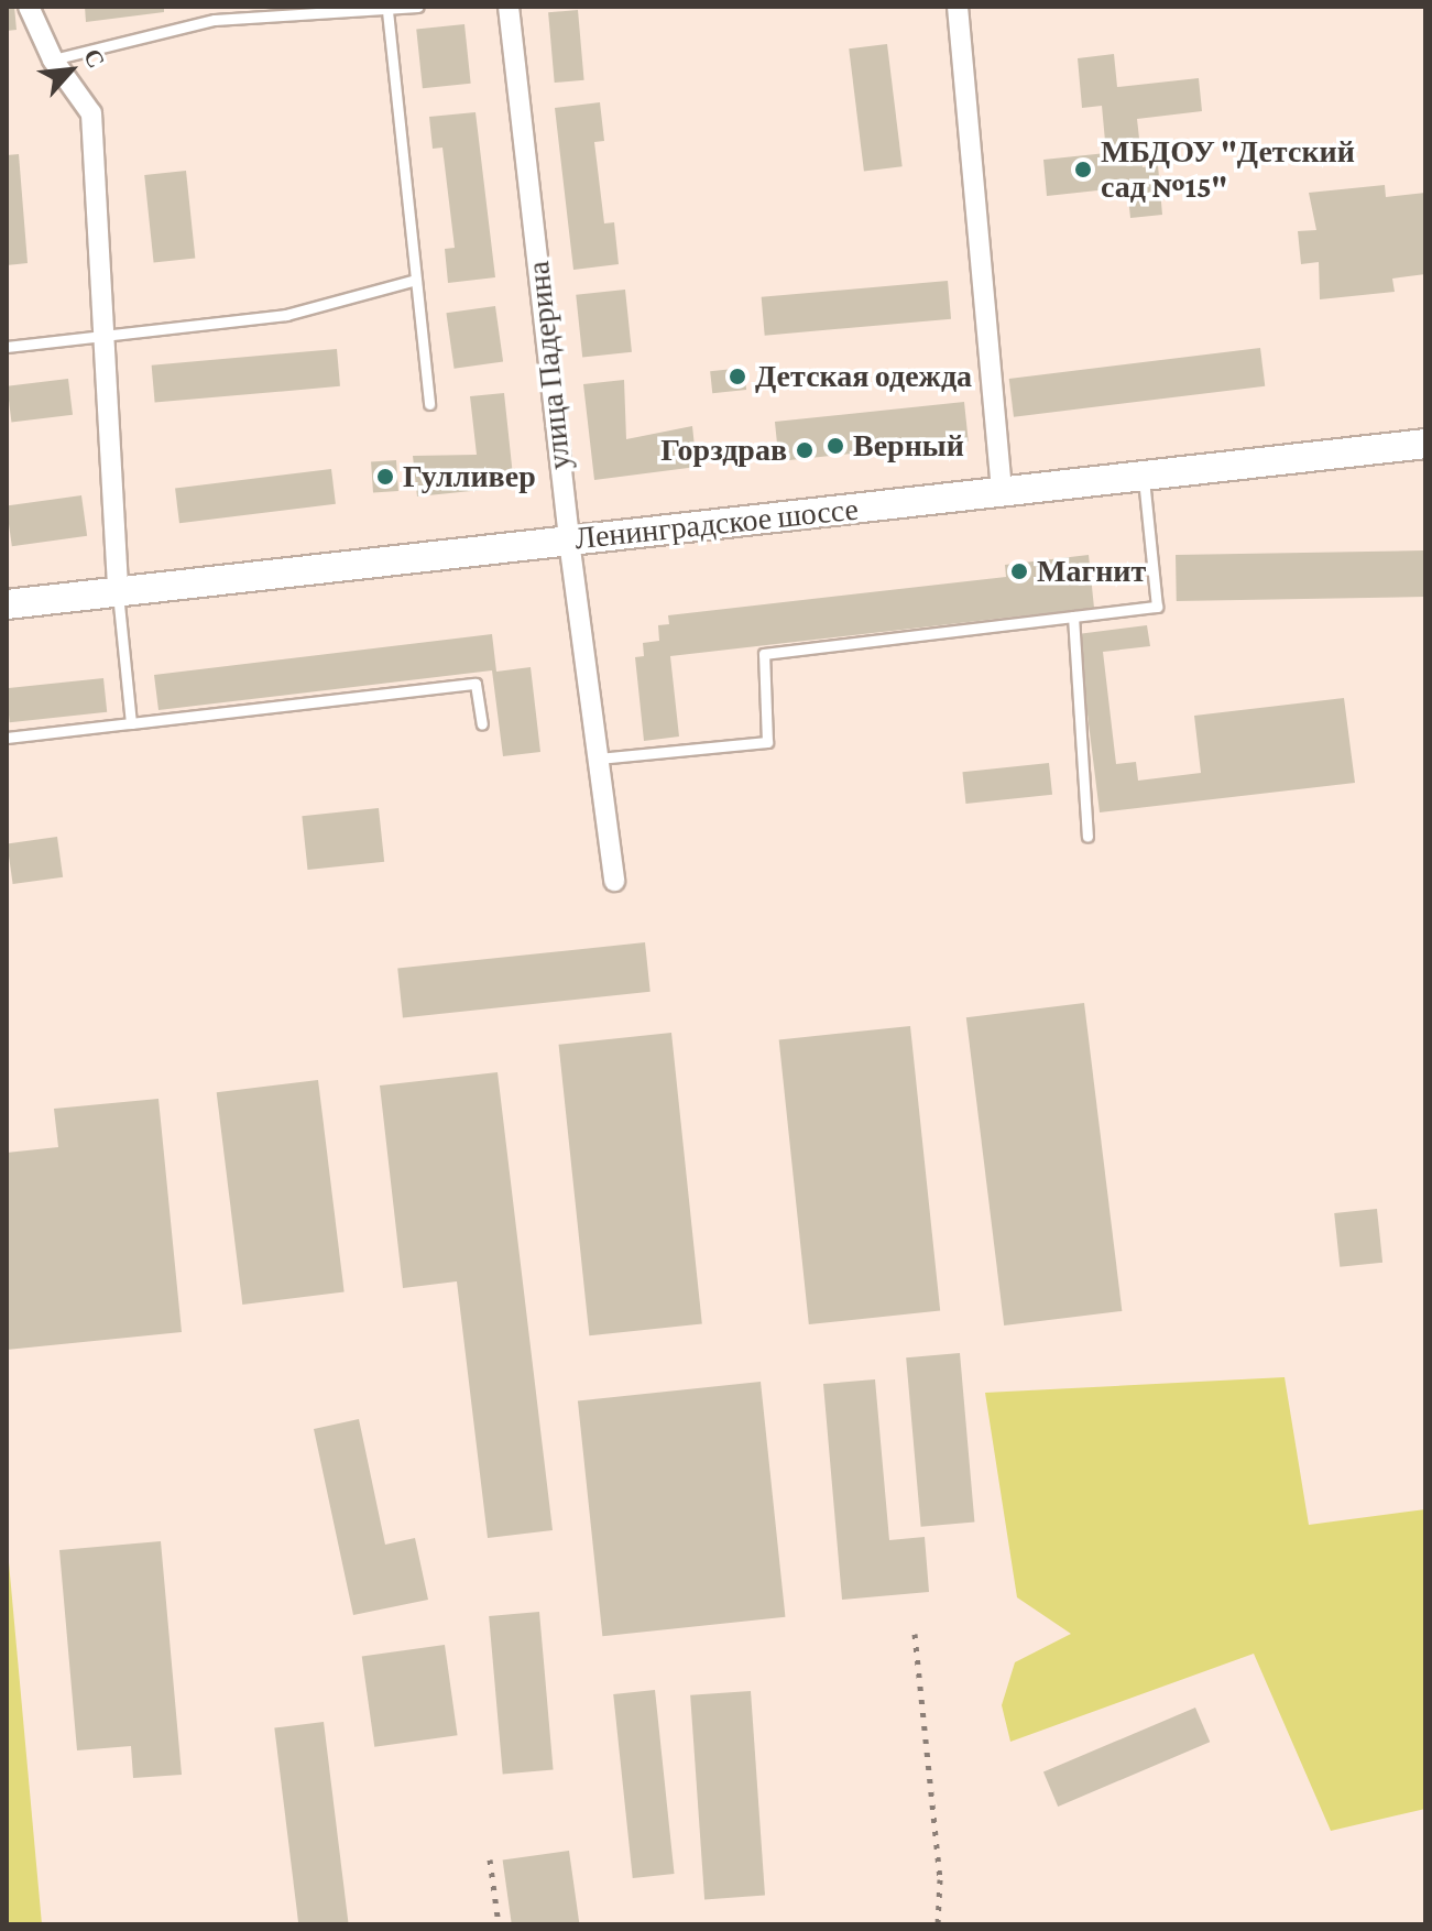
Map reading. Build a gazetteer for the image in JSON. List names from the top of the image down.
{
  "streets": {
    "main road": ["Ленинградское шоссе"],
    "street": ["улица Падерина"]
  },
  "crossings": [
    ["улица Падерина", "Ленинградское шоссе"]
  ],
  "places": [
    "МБДОУ \"Детский сад №15\"",
    "Детская одежда",
    "Верный",
    "Горздрав",
    "Гулливер",
    "Магнит"
  ],
  "north": "top right"
}
